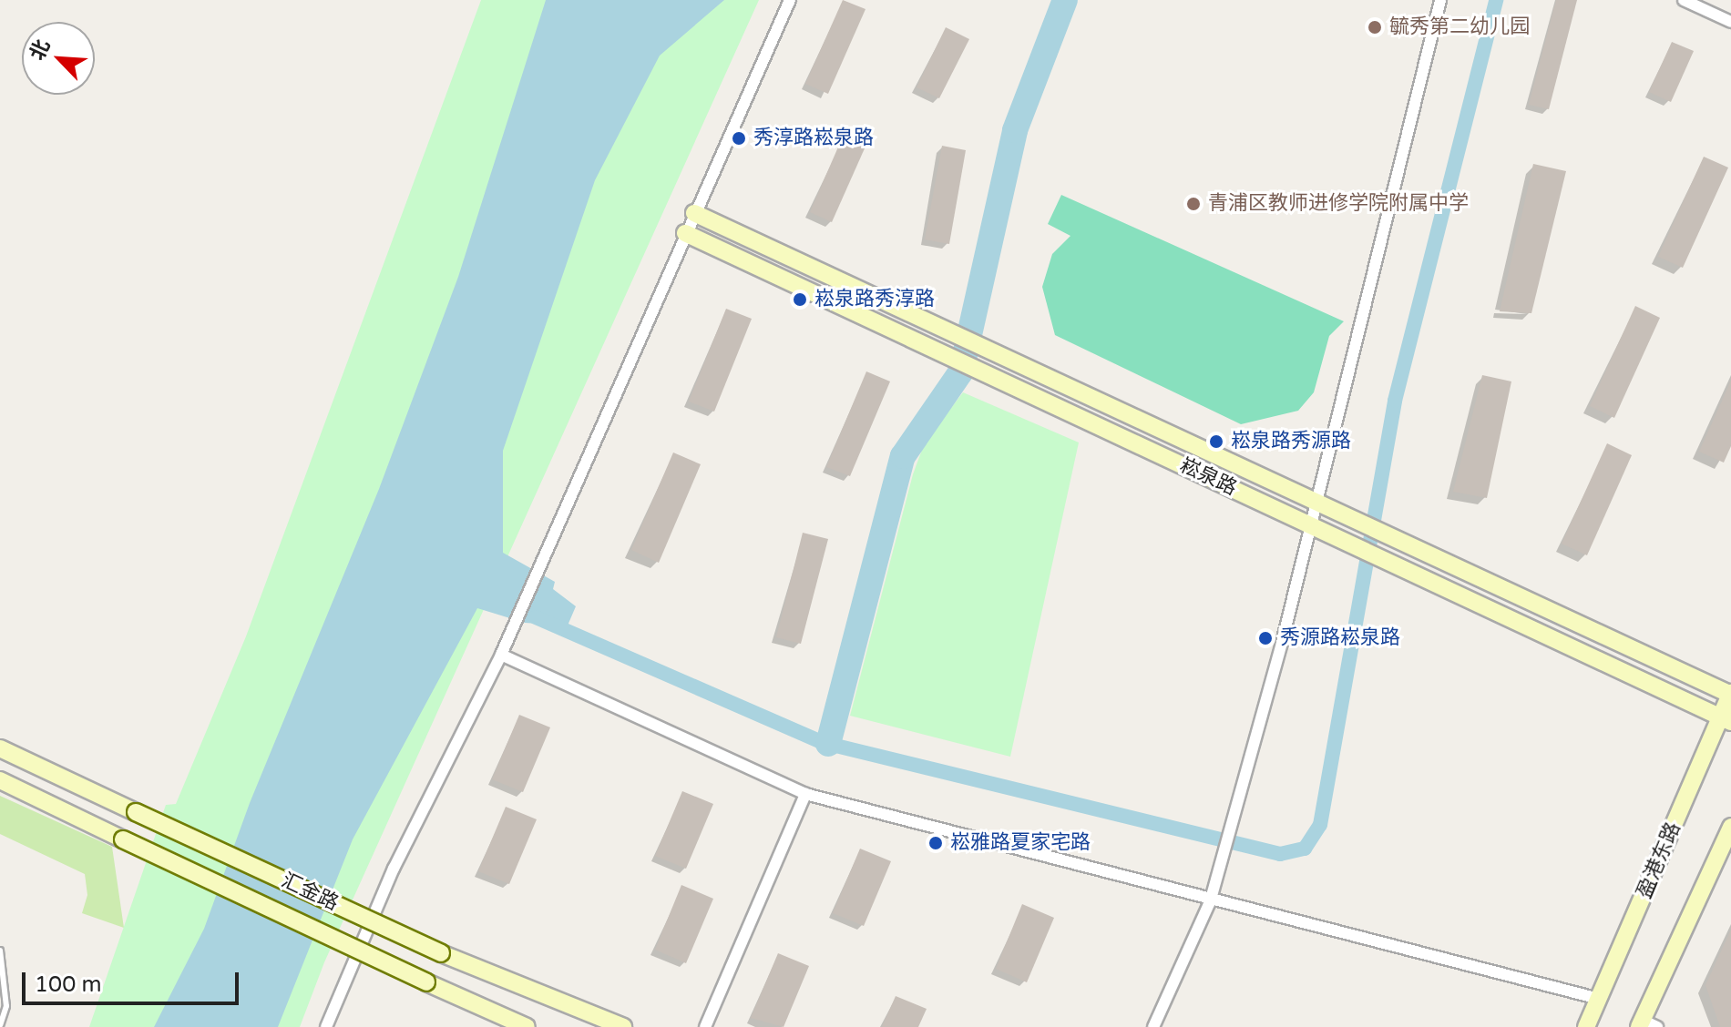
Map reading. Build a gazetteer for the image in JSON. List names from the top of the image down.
{
  "streets": {
    "street": ["崧泉路", "盈港东路", "汇金路"]
  },
  "crossings": [
    ["崧泉路", "盈港东路"]
  ],
  "places": [
    "毓秀第二幼儿园",
    "秀淳路崧泉路",
    "青浦区教师进修学院附属中学",
    "崧泉路秀淳路",
    "崧泉路秀源路",
    "秀源路崧泉路",
    "崧雅路夏家宅路"
  ],
  "scale_bar": "100 m",
  "north": "top left"
}
